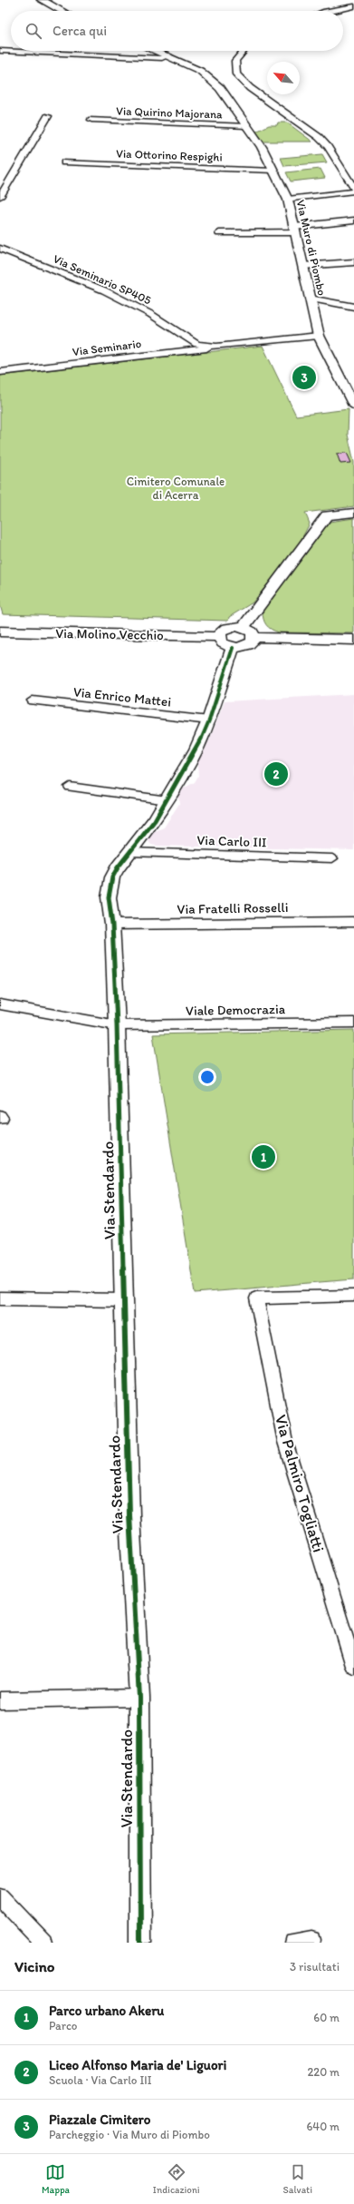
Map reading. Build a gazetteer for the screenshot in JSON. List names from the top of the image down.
{
  "streets": {
    "street": [
      "Via Quirino Majorana",
      "Via Ottorino Respighi",
      "Via Muro di Piombo",
      "Via Seminario SP405",
      "Via Seminario",
      "Via Molino Vecchio",
      "Via Enrico Mattei",
      "Via Carlo III",
      "Via Fratelli Rosselli",
      "Viale Democrazia",
      "Via Stendardo",
      "Via Palmiro Togliatti"
    ]
  },
  "crossings": [
    ["Via Quirino Majorana", "Via Muro di Piombo"],
    ["Via Ottorino Respighi", "Via Muro di Piombo"],
    ["Via Muro di Piombo", "Via Seminario SP405"],
    ["Via Seminario SP405", "Via Seminario"],
    ["Via Molino Vecchio", "Via Stendardo"],
    ["Via Enrico Mattei", "Via Stendardo"],
    ["Via Carlo III", "Via Stendardo"],
    ["Via Fratelli Rosselli", "Via Stendardo"],
    ["Viale Democrazia", "Via Stendardo"]
  ],
  "parks": ["Cimitero Comunale di Acerra"],
  "north": "top left",
  "page": {
    "search": "Cerca qui",
    "pins": ["3", "2", "1"],
    "heading": ["Vicino", "3 risultati"],
    "list": [
      {
        "mark": "1",
        "name": "Parco urbano Akeru",
        "note": "Parco",
        "value": "60 m"
      },
      {
        "mark": "2",
        "name": "Liceo Alfonso Maria de' Liguori",
        "note": "Scuola · Via Carlo III",
        "value": "220 m"
      },
      {
        "mark": "3",
        "name": "Piazzale Cimitero",
        "note": "Parcheggio · Via Muro di Piombo",
        "value": "640 m"
      }
    ],
    "nav": ["Mappa", "Indicazioni", "Salvati"]
  }
}
